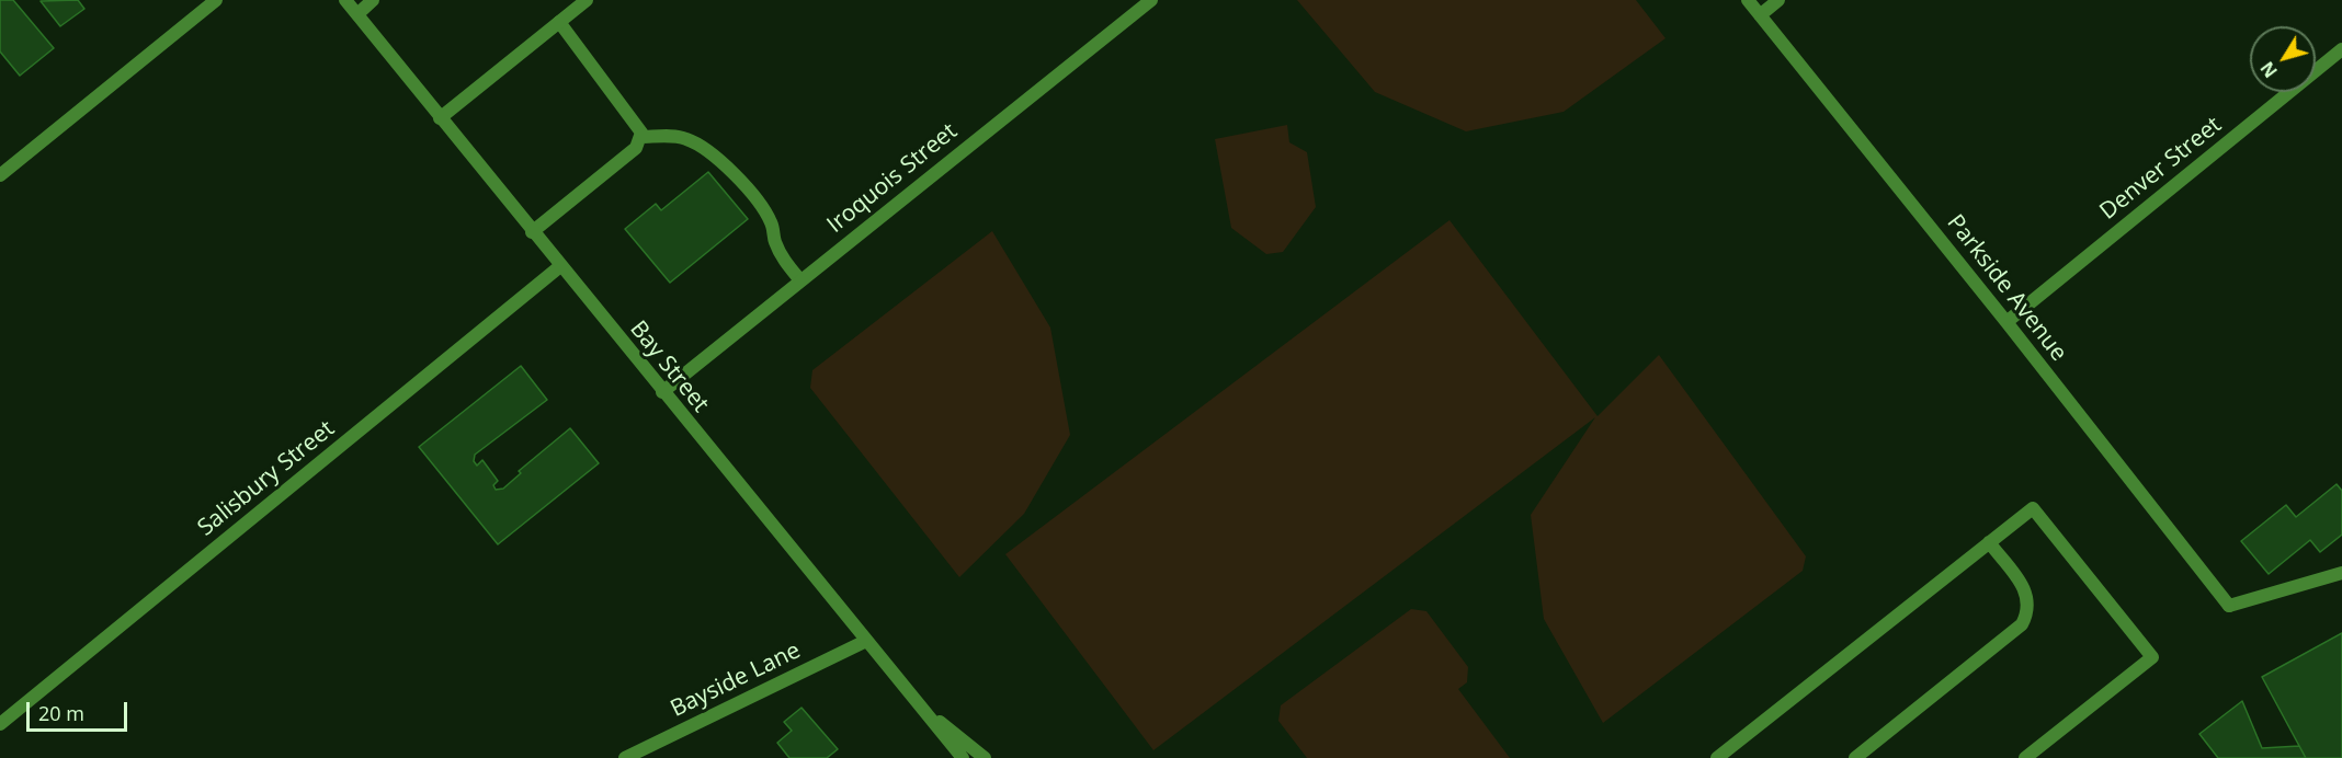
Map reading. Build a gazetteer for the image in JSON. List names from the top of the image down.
{
  "streets": {
    "street": [
      "Denver Street",
      "Iroquois Street",
      "Parkside Avenue",
      "Bay Street",
      "Salisbury Street",
      "Bayside Lane"
    ]
  },
  "crossings": [
    ["Denver Street", "Parkside Avenue"],
    ["Iroquois Street", "Bay Street"],
    ["Bay Street", "Salisbury Street"],
    ["Bay Street", "Bayside Lane"]
  ],
  "scale_bar": "20 m",
  "north": "bottom left"
}
